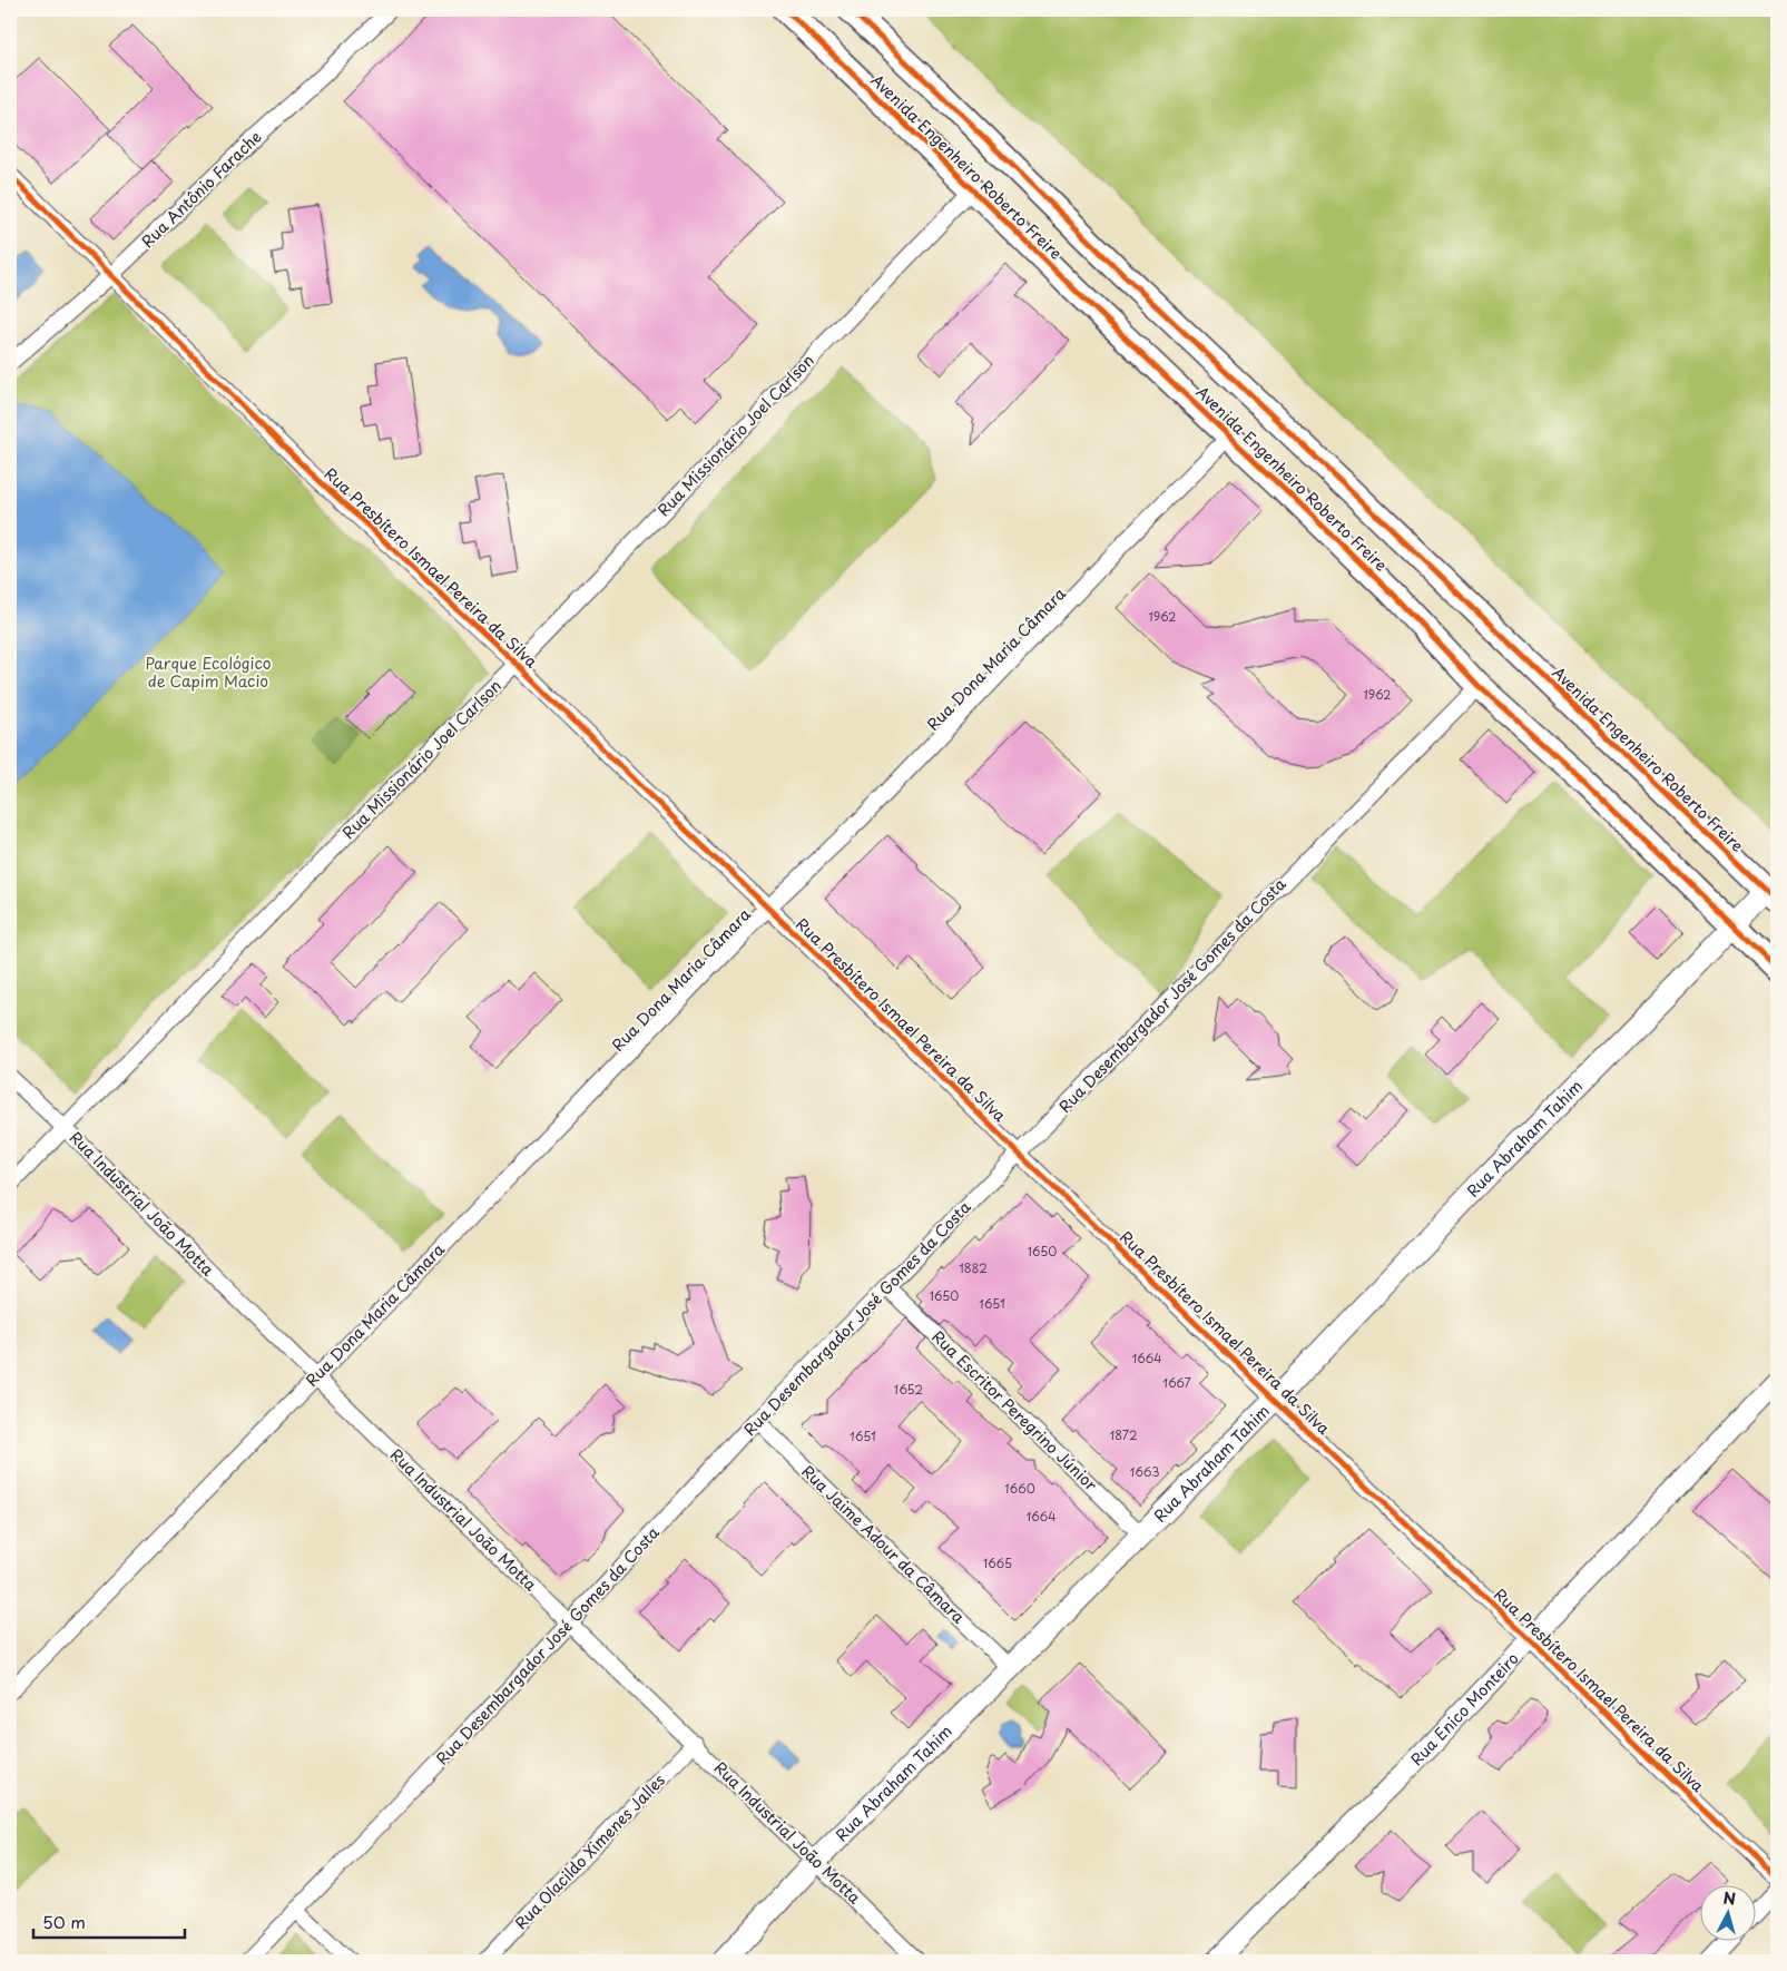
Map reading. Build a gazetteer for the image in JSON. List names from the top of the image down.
{
  "streets": {
    "main road": ["Avenida Engenheiro Roberto Freire", "Rua Abraham Tahim"],
    "street": [
      "Rua Antônio Farache",
      "Rua Missionário Joel Carlson",
      "Rua Presbítero Ismael Pereira da Silva",
      "Rua Dona Maria Câmara",
      "Rua Desembargador José Gomes da Costa",
      "Rua Industrial João Motta",
      "Rua Escritor Peregrino Júnior",
      "Rua Jaime Adour da Câmara",
      "Rua Enico Monteiro",
      "Rua Olacildo Ximenes Jalles"
    ]
  },
  "crossings": [
    ["Avenida Engenheiro Roberto Freire", "Rua Missionário Joel Carlson"],
    ["Avenida Engenheiro Roberto Freire", "Rua Dona Maria Câmara"],
    ["Avenida Engenheiro Roberto Freire", "Rua Desembargador José Gomes da Costa"],
    ["Avenida Engenheiro Roberto Freire", "Rua Abraham Tahim"],
    ["Rua Antônio Farache", "Rua Presbítero Ismael Pereira da Silva"],
    ["Rua Missionário Joel Carlson", "Rua Presbítero Ismael Pereira da Silva"],
    ["Rua Missionário Joel Carlson", "Rua Industrial João Motta"],
    ["Rua Presbítero Ismael Pereira da Silva", "Rua Dona Maria Câmara"],
    ["Rua Presbítero Ismael Pereira da Silva", "Rua Desembargador José Gomes da Costa"],
    ["Rua Presbítero Ismael Pereira da Silva", "Rua Abraham Tahim"],
    ["Rua Presbítero Ismael Pereira da Silva", "Rua Enico Monteiro"],
    ["Rua Dona Maria Câmara", "Rua Industrial João Motta"],
    ["Rua Desembargador José Gomes da Costa", "Rua Industrial João Motta"],
    ["Rua Desembargador José Gomes da Costa", "Rua Escritor Peregrino Júnior"],
    ["Rua Desembargador José Gomes da Costa", "Rua Jaime Adour da Câmara"],
    ["Rua Abraham Tahim", "Rua Industrial João Motta"],
    ["Rua Abraham Tahim", "Rua Escritor Peregrino Júnior"],
    ["Rua Abraham Tahim", "Rua Jaime Adour da Câmara"],
    ["Rua Industrial João Motta", "Rua Olacildo Ximenes Jalles"]
  ],
  "parks": ["Parque Ecológico de Capim Macio"],
  "house_numbers": [
    "1962",
    "1962",
    "1650",
    "1882",
    "1650",
    "1651",
    "1664",
    "1667",
    "1652",
    "1872",
    "1651",
    "1663",
    "1660",
    "1664",
    "1665"
  ],
  "scale_bar": "50 m",
  "north": "top"
}
